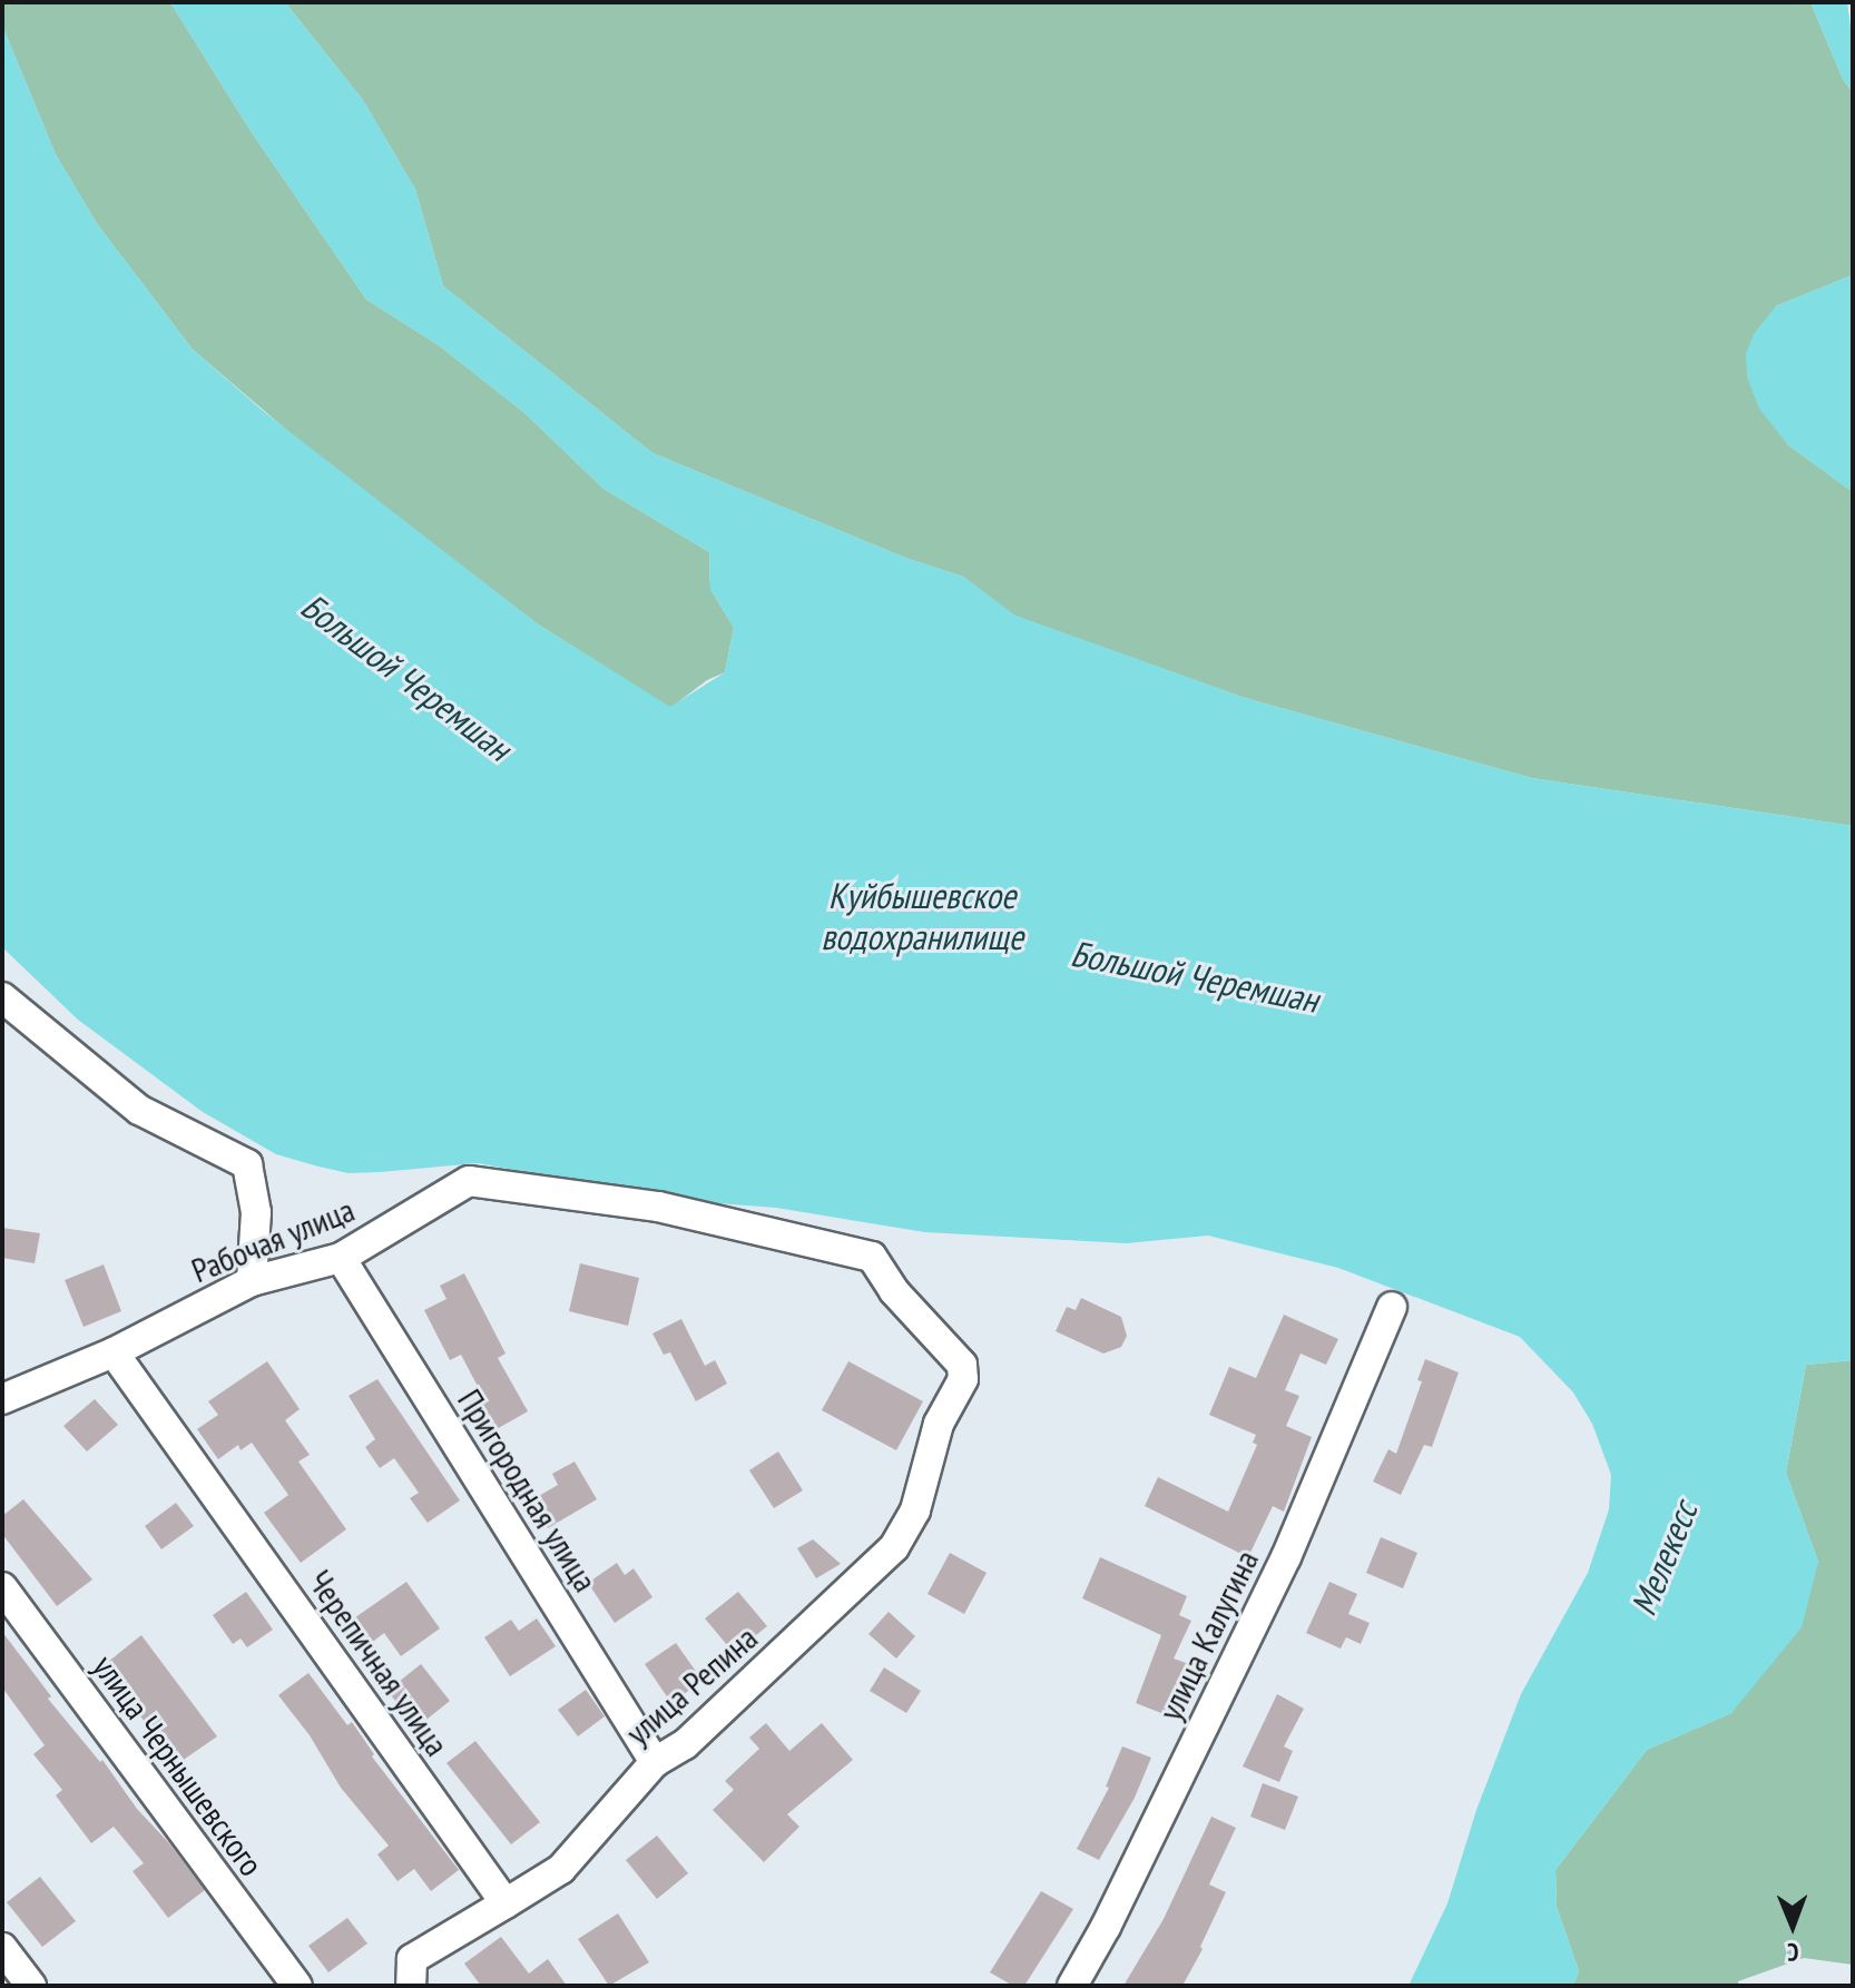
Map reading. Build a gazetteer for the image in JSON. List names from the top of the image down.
{
  "streets": {
    "street": [
      "Рабочая улица",
      "Пригородная улица",
      "улица Калугина",
      "Черепичная улица",
      "улица Репина",
      "улица Чернышевского"
    ]
  },
  "crossings": [
    ["Рабочая улица", "Пригородная улица"],
    ["Рабочая улица", "Черепичная улица"],
    ["Рабочая улица", "улица Репина"],
    ["Пригородная улица", "улица Репина"],
    ["Черепичная улица", "улица Репина"]
  ],
  "water": ["Большой Черемшан", "Куйбышевское водохранилище", "Мелекесс"],
  "north": "bottom"
}
